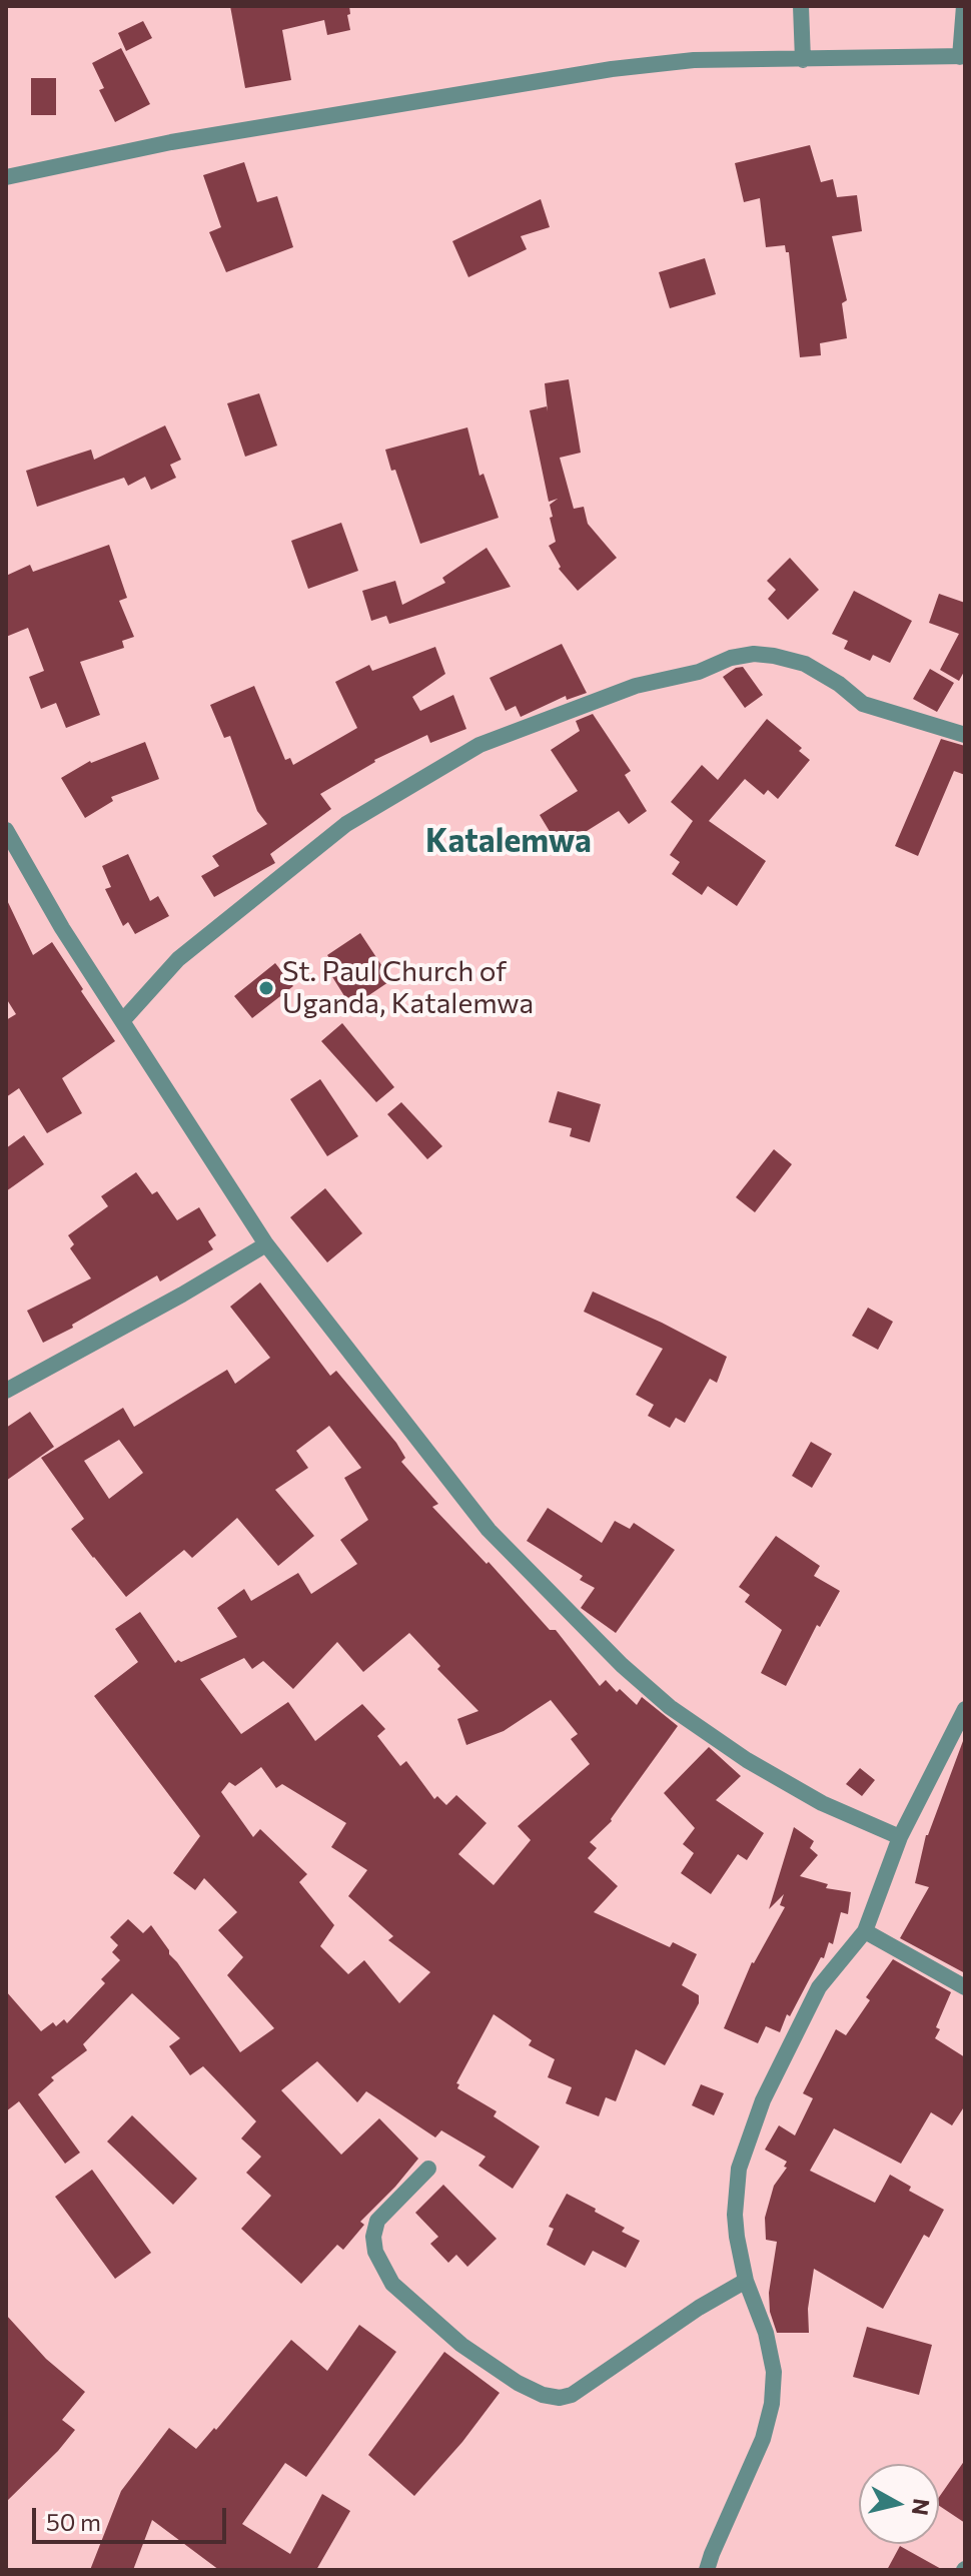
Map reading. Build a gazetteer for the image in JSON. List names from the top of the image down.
{
  "districts": ["Katalemwa"],
  "places": ["St. Paul Church of Uganda, Katalemwa"],
  "scale_bar": "50 m",
  "north": "right"
}
